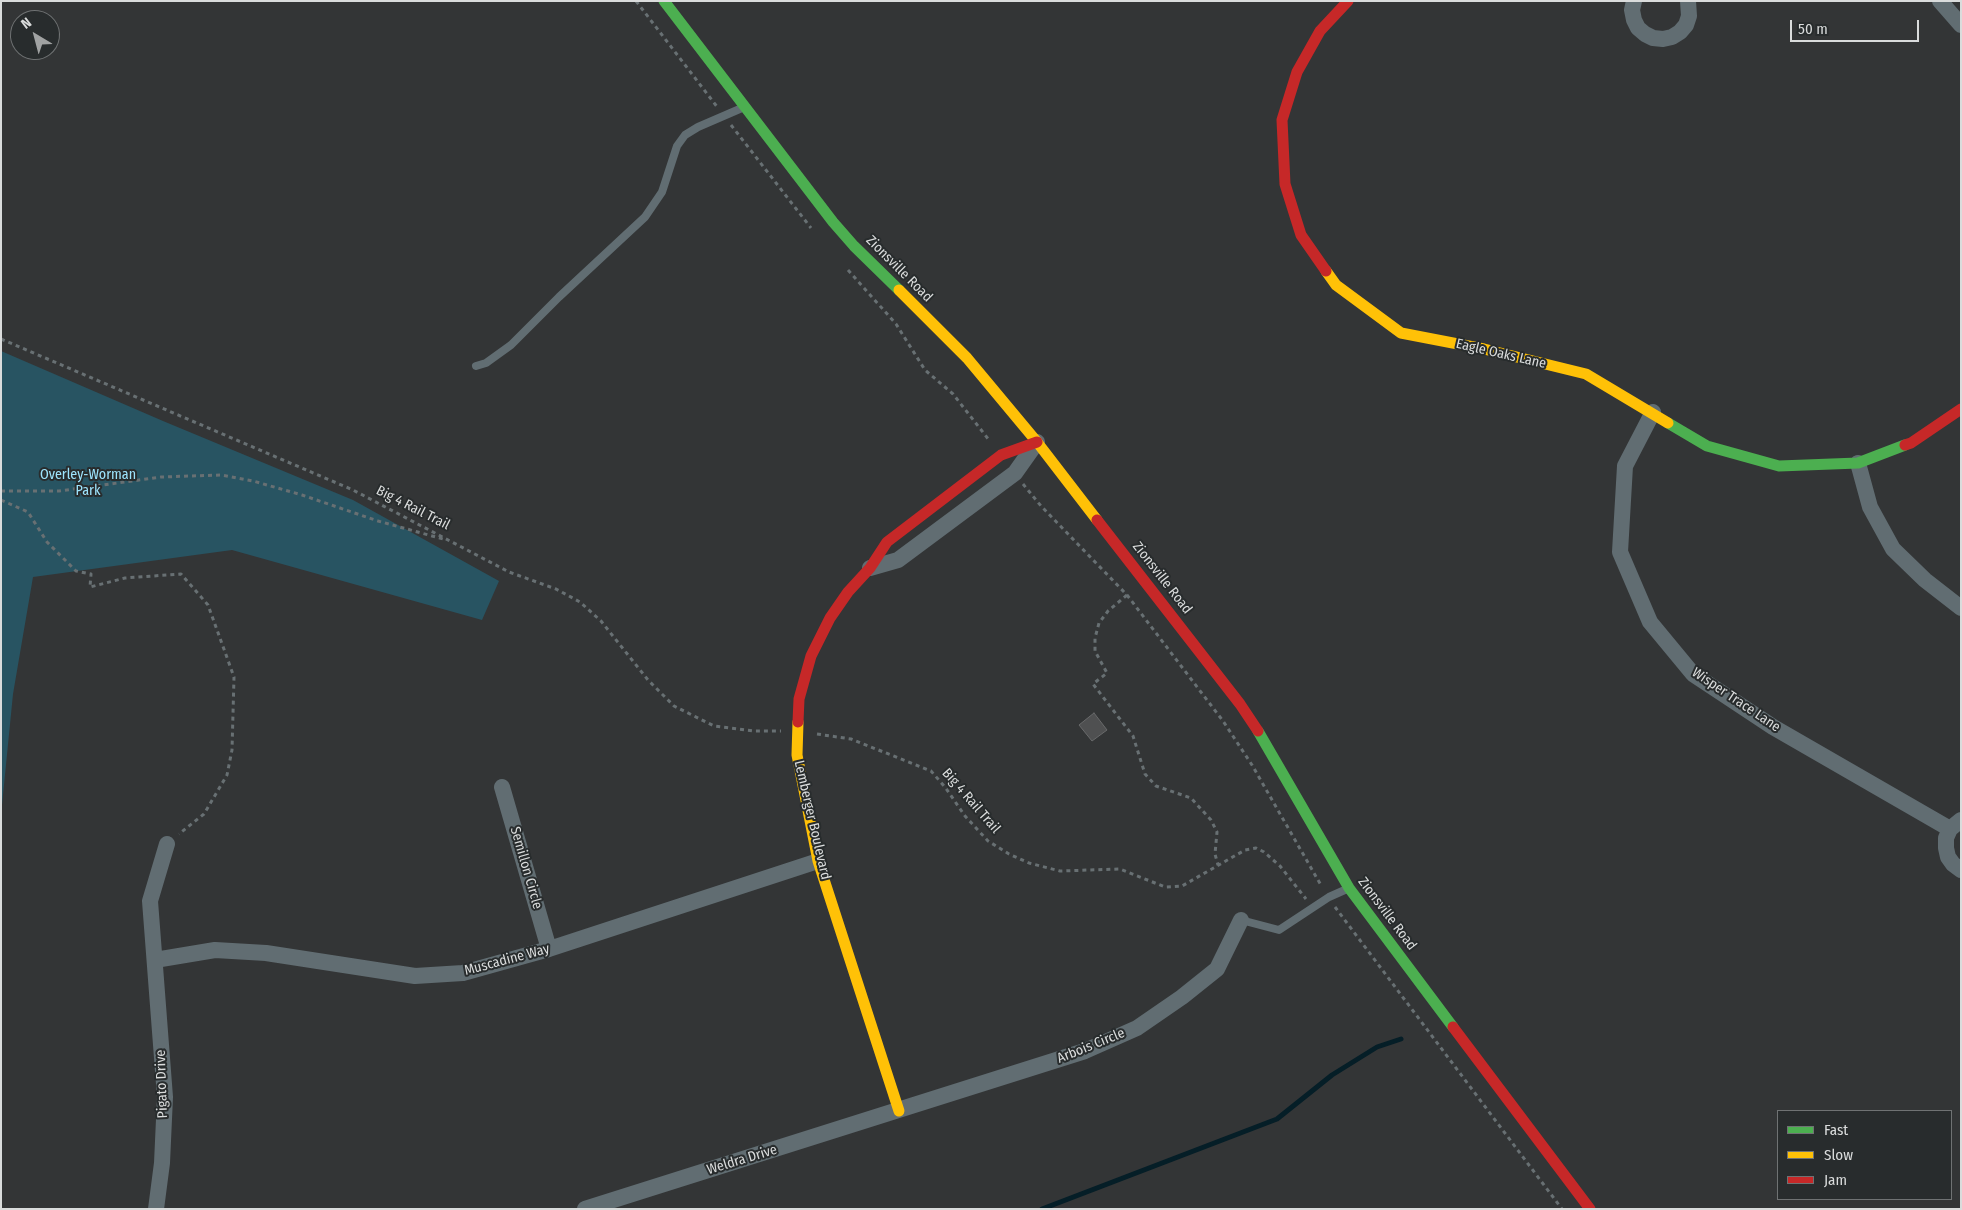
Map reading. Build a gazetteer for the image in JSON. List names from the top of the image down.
{
  "streets": {
    "street": [
      "Zionsville Road",
      "Eagle Oaks Lane",
      "Wisper Trace Lane",
      "Lemberger Boulevard",
      "Semillon Circle",
      "Muscadine Way",
      "Arbois Circle",
      "Pigato Drive",
      "Weldra Drive"
    ],
    "path": ["Big 4 Rail Trail"]
  },
  "crossings": [
    ["Zionsville Road", "Lemberger Boulevard"],
    ["Eagle Oaks Lane", "Wisper Trace Lane"],
    ["Lemberger Boulevard", "Muscadine Way"],
    ["Lemberger Boulevard", "Arbois Circle"],
    ["Lemberger Boulevard", "Weldra Drive"],
    ["Semillon Circle", "Muscadine Way"],
    ["Muscadine Way", "Pigato Drive"],
    ["Arbois Circle", "Weldra Drive"]
  ],
  "parks": ["Overley-Worman Park"],
  "legend": ["Fast", "Slow", "Jam"],
  "scale_bar": "50 m",
  "north": "top left"
}
